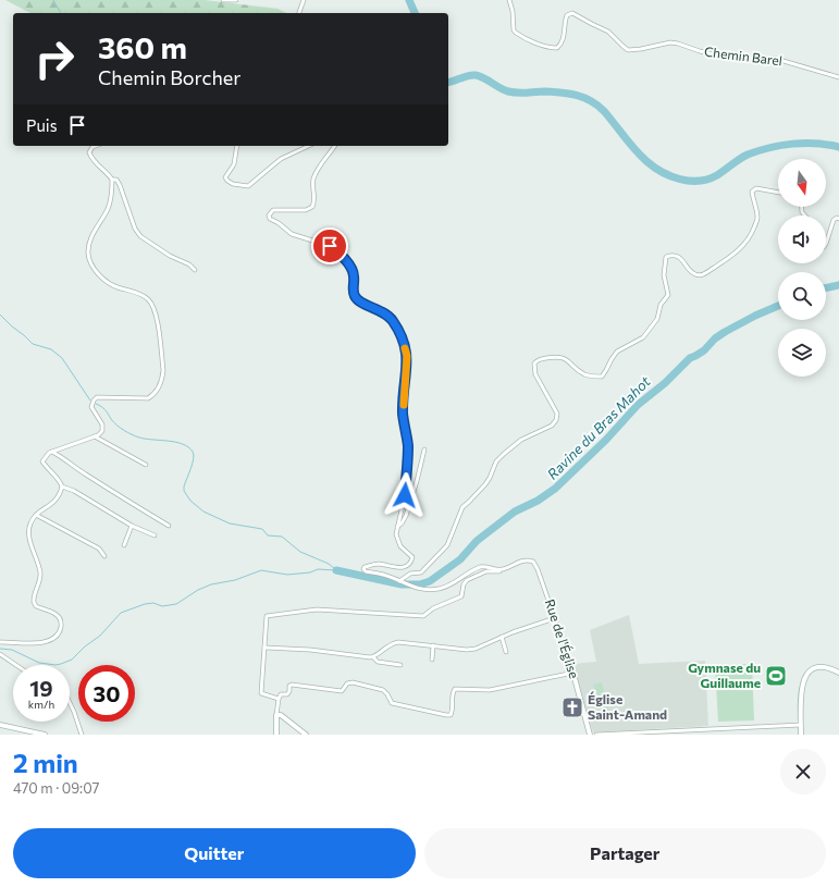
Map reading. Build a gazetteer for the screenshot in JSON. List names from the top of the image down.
{
  "streets": {
    "main road": ["Rue de l'Église"],
    "street": ["Chemin Barel"]
  },
  "water": ["Ravine du Bras Mahot"],
  "places": {
    "sports": ["Gymnase du Guillaume"],
    "church": ["Église Saint-Amand"]
  },
  "north": "bottom",
  "page": {
    "turn": ["360 m", "Chemin Borcher"],
    "then": "Puis",
    "speed": "19 km/h",
    "limit": "30",
    "heading": ["2 min", "470 m · 09:07"],
    "buttons": ["Quitter", "Partager"]
  }
}
